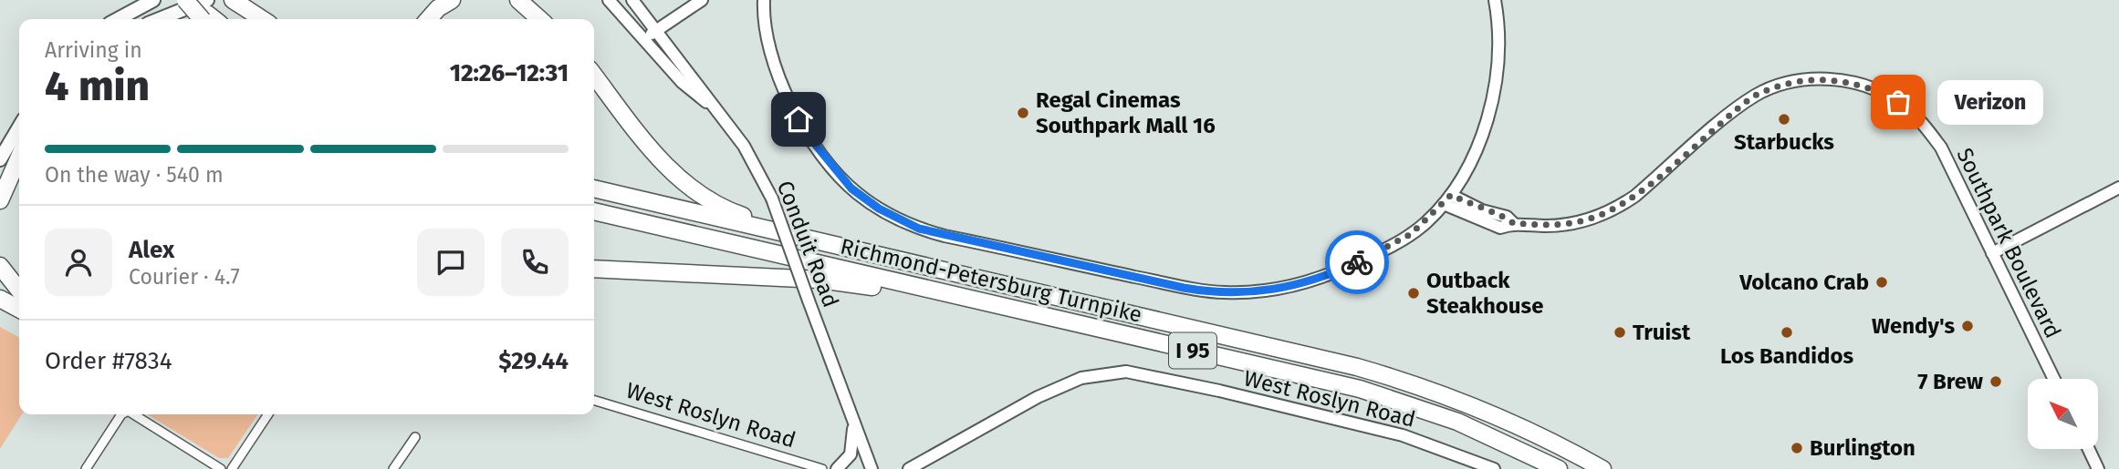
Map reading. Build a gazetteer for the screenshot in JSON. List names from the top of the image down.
{
  "streets": {
    "highway": ["Richmond-Petersburg Turnpike", "I 95"],
    "street": ["Southpark Boulevard", "Conduit Road", "West Roslyn Road"]
  },
  "places": [
    "Verizon",
    "Regal Cinemas Southpark Mall 16",
    "Starbucks",
    "Volcano Crab",
    "Outback Steakhouse",
    "Wendy's",
    "Truist",
    "Los Bandidos",
    "7 Brew",
    "Burlington"
  ],
  "north": "top left",
  "page": {
    "heading": ["4 min", "Arriving in", "12:26–12:31"],
    "panel": [
      "Alex",
      "Courier · 4.7",
      "Order #7834",
      "$29.44"
    ],
    "bubble": "Verizon",
    "bar": "On the way · 540 m"
  }
}
